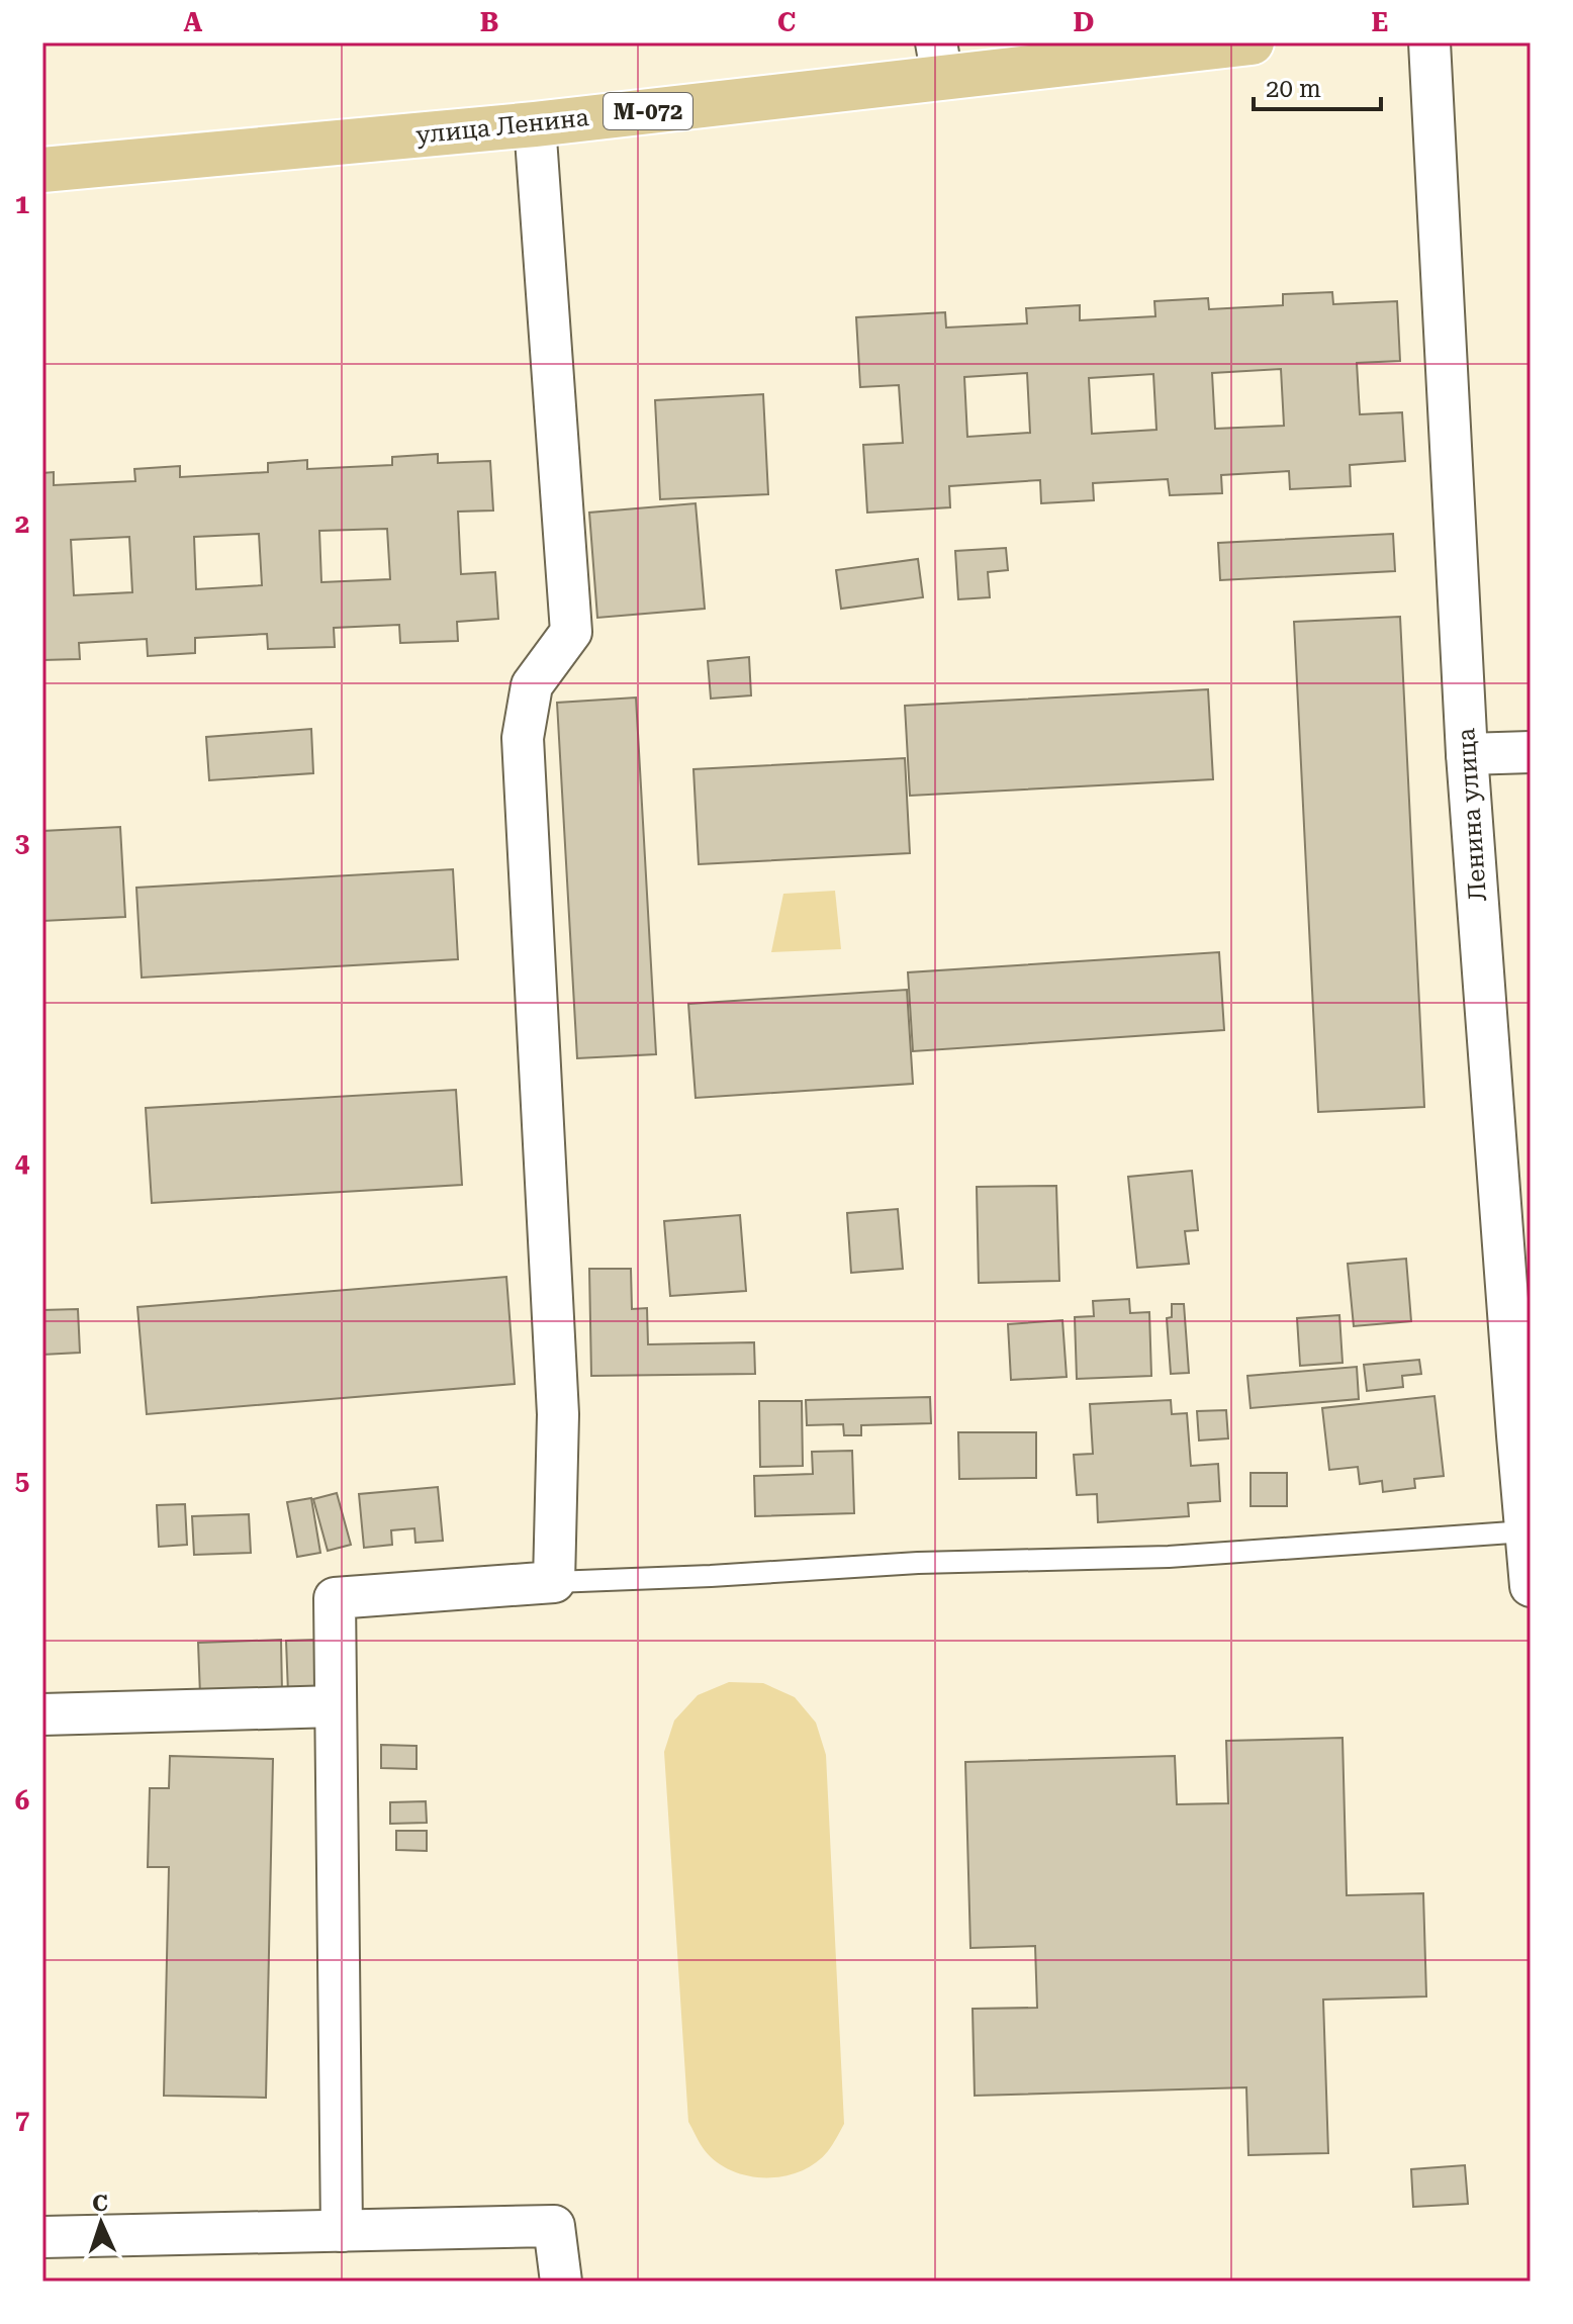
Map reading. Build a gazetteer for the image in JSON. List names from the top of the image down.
{
  "streets": {
    "main road": ["М-072", "улица Ленина"],
    "street": ["Ленина улица"]
  },
  "scale_bar": "20 m",
  "north": "top",
  "grid": {
    "columns": [
      "A",
      "B",
      "C",
      "D",
      "E"
    ],
    "rows": [
      "1",
      "2",
      "3",
      "4",
      "5",
      "6",
      "7"
    ]
  }
}
